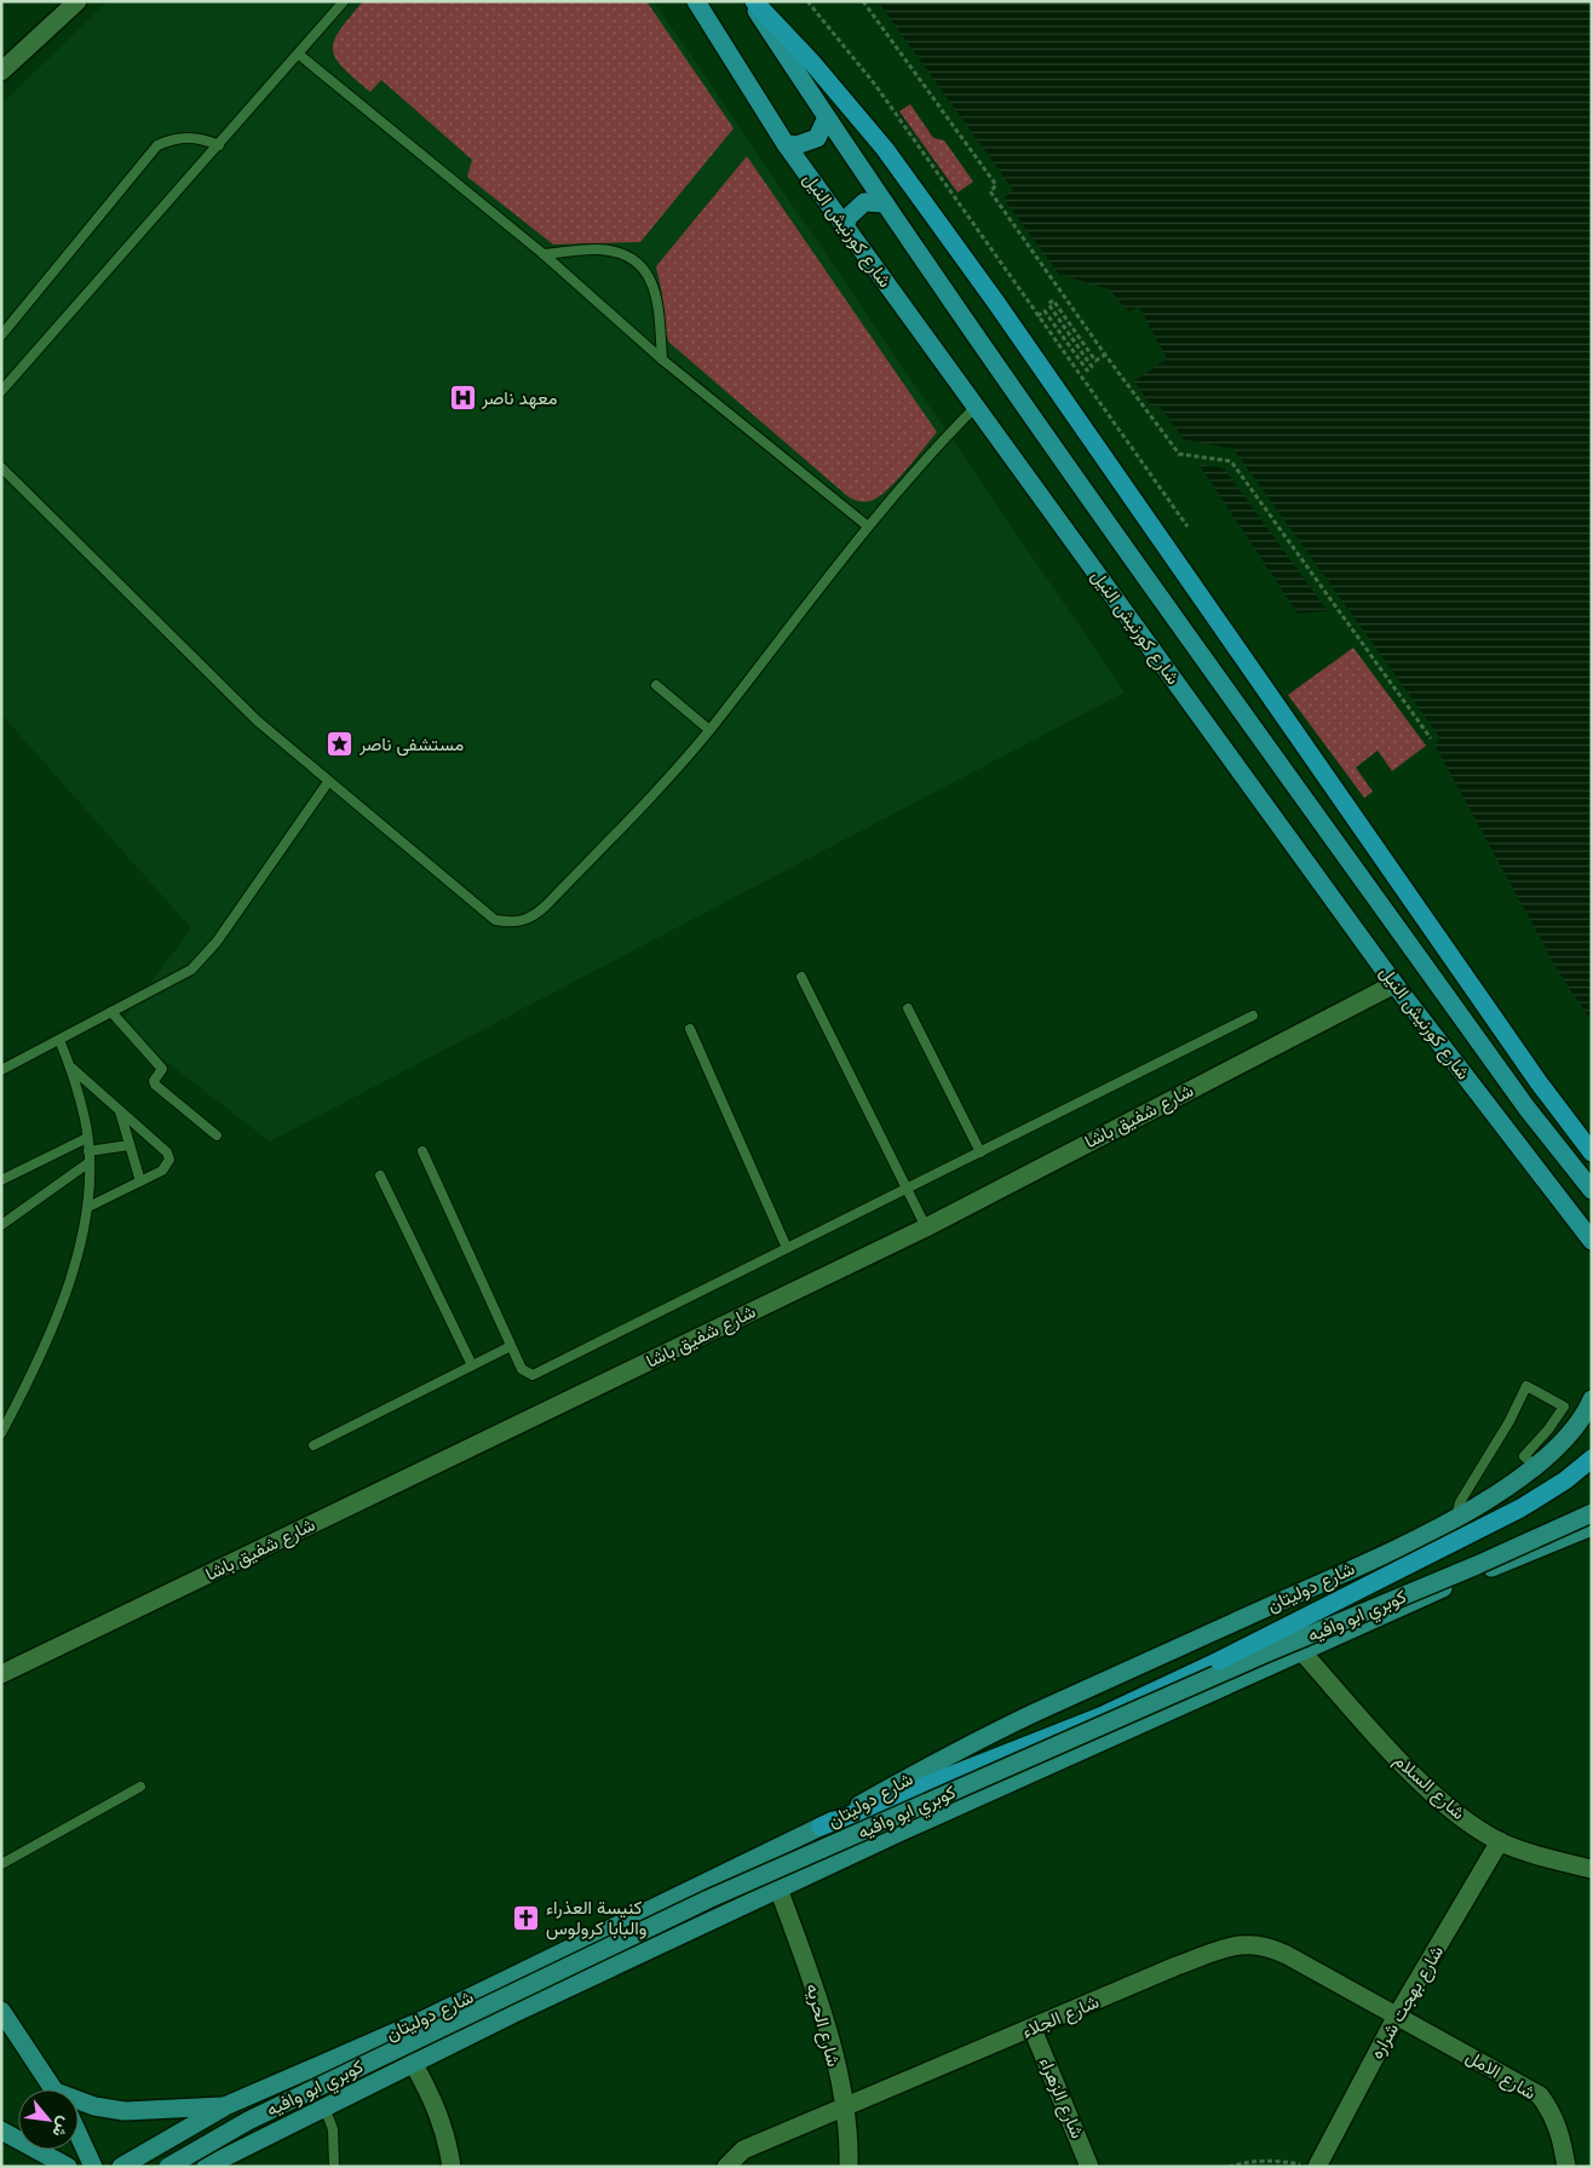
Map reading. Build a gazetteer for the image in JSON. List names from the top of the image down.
{
  "streets": {
    "highway": ["شارع كورنيش النيل"],
    "main road": ["شارع دوليتان", "كوبري ابو وافيه"],
    "street": [
      "شارع شفيق باشا",
      "شارع السلام",
      "شارع بهجت شراره",
      "شارع الجلاء",
      "شارع الحريه",
      "شارع الامل",
      "شارع الزهراء"
    ]
  },
  "crossings": [
    ["شارع كورنيش النيل", "شارع شفيق باشا"],
    ["شارع دوليتان", "شارع السلام"],
    ["شارع دوليتان", "شارع الحريه"],
    ["شارع السلام", "شارع بهجت شراره"],
    ["شارع بهجت شراره", "شارع الجلاء"],
    ["شارع بهجت شراره", "شارع الامل"],
    ["شارع الجلاء", "شارع الحريه"],
    ["شارع الجلاء", "شارع الامل"],
    ["شارع الجلاء", "شارع الزهراء"]
  ],
  "places": {
    "hospital": ["معهد ناصر"],
    "place": ["مستشفى ناصر"],
    "church": ["كنيسة العذراء والبابا كرولوس"]
  },
  "north": "bottom right"
}
